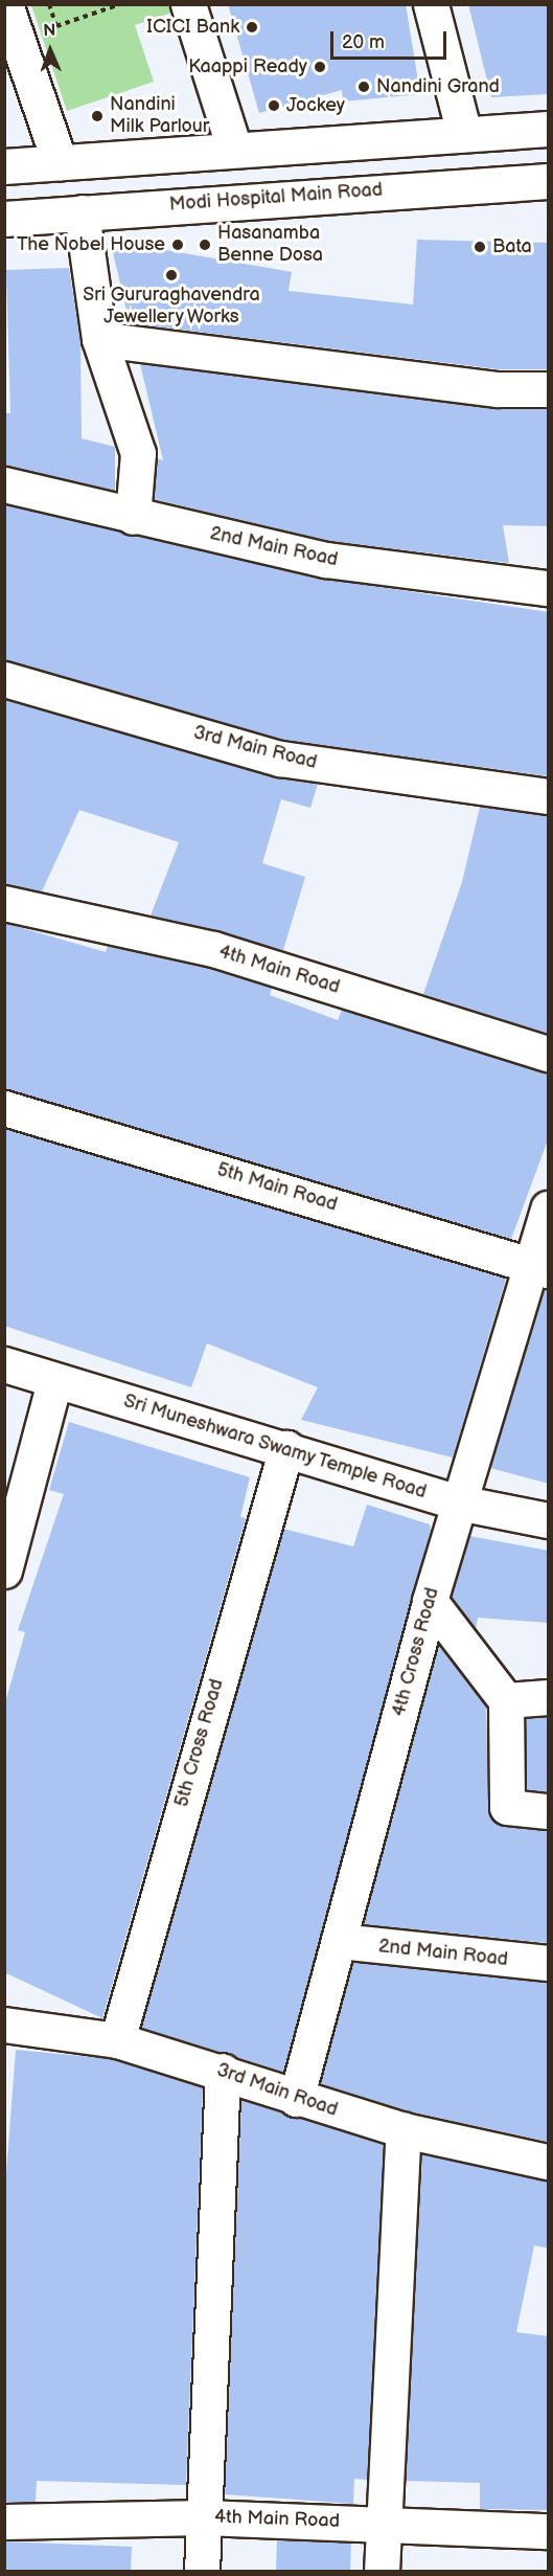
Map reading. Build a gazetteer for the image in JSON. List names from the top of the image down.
{
  "streets": {
    "street": [
      "Modi Hospital Main Road",
      "2nd Main Road",
      "3rd Main Road",
      "4th Main Road",
      "5th Main Road",
      "Sri Muneshwara Swamy Temple Road",
      "4th Cross Road",
      "5th Cross Road"
    ]
  },
  "crossings": [
    ["2nd Main Road", "4th Cross Road"],
    ["3rd Main Road", "4th Cross Road"],
    ["3rd Main Road", "5th Cross Road"],
    ["5th Main Road", "4th Cross Road"],
    ["Sri Muneshwara Swamy Temple Road", "4th Cross Road"],
    ["Sri Muneshwara Swamy Temple Road", "5th Cross Road"]
  ],
  "places": [
    "ICICI Bank",
    "Kaappi Ready",
    "Nandini Grand",
    "Jockey",
    "Nandini Milk Parlour",
    "The Nobel House",
    "Hasanamba Benne Dosa",
    "Bata",
    "Sri Gururaghavendra Jewellery Works"
  ],
  "scale_bar": "20 m",
  "north": "top"
}
